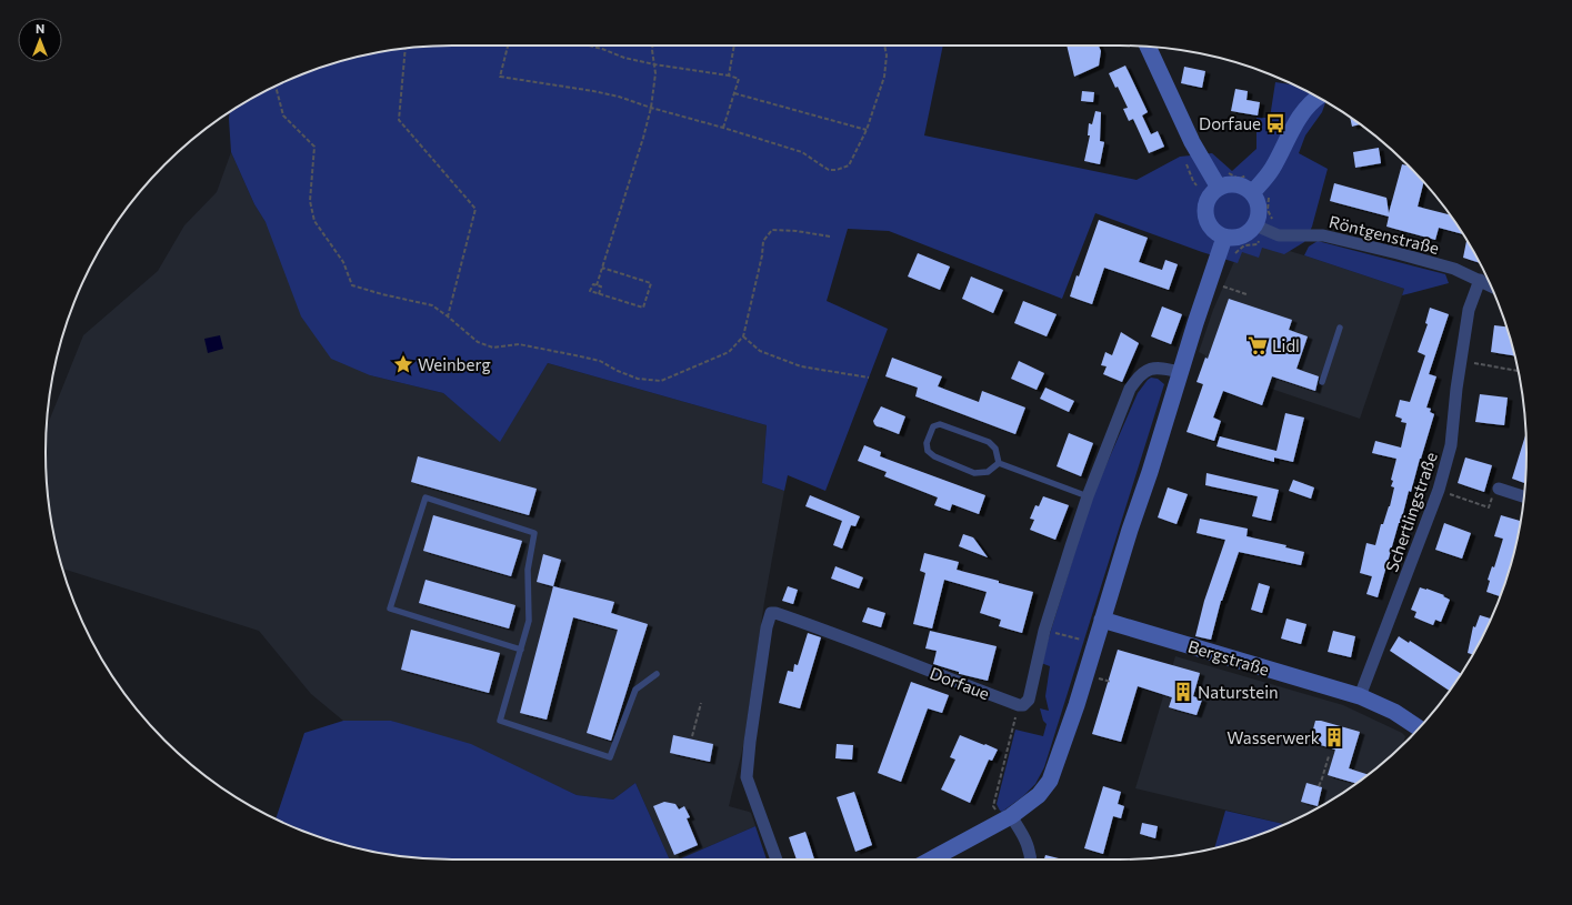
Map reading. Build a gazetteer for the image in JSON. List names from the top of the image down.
{
  "streets": {
    "street": [
      "Röntgenstraße",
      "Schertlingstraße",
      "Bergstraße",
      "Dorfaue"
    ]
  },
  "crossings": [
    ["Röntgenstraße", "Schertlingstraße"],
    ["Schertlingstraße", "Bergstraße"]
  ],
  "places": {
    "bus stop": ["Dorfaue"],
    "supermarket": ["Lidl"],
    "place": ["Weinberg"],
    "building": ["Naturstein", "Wasserwerk"]
  },
  "north": "top"
}
